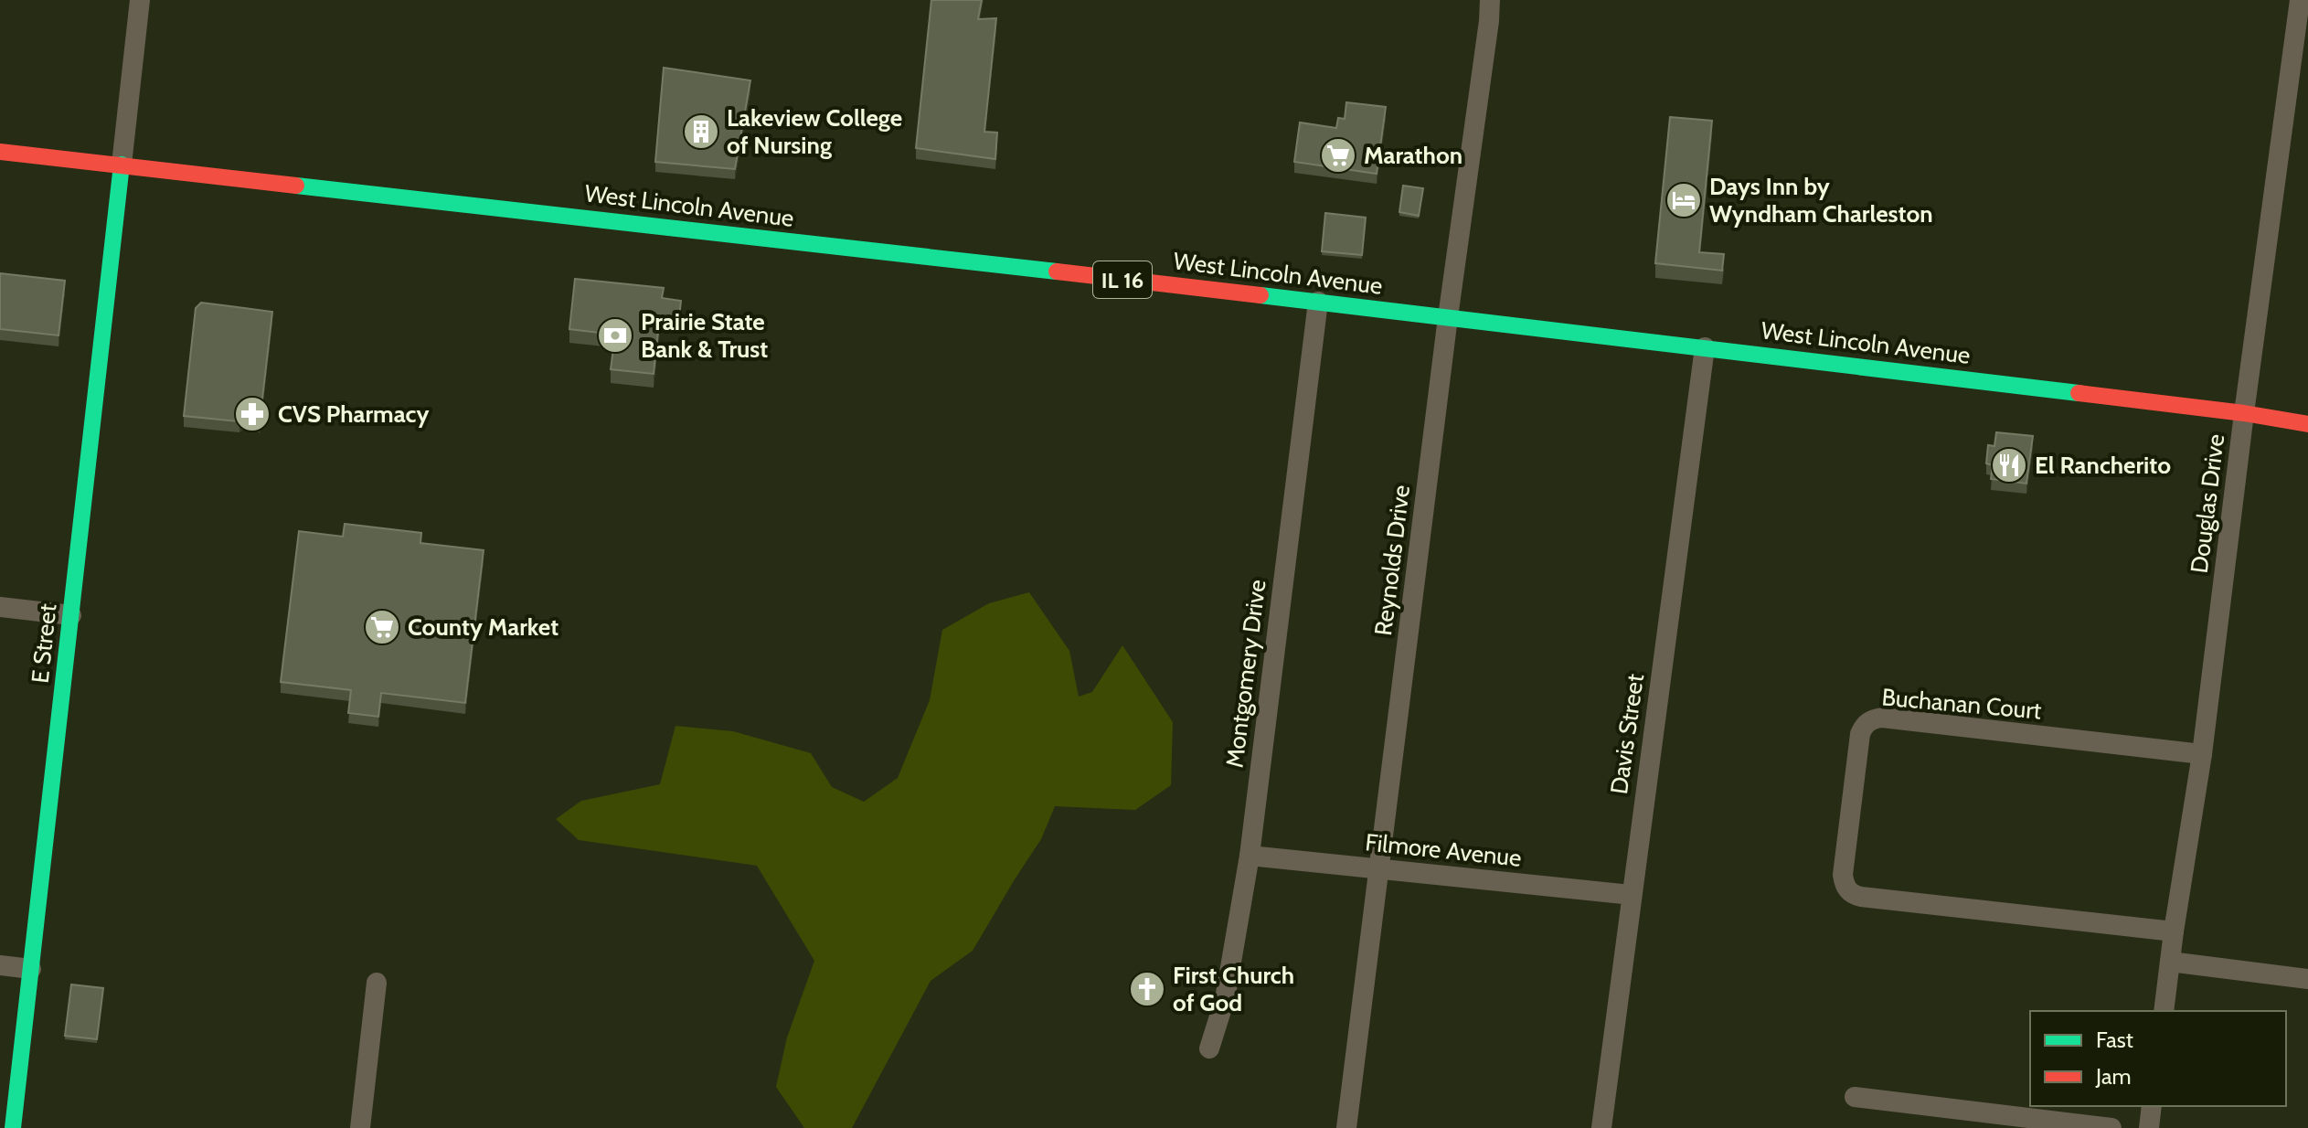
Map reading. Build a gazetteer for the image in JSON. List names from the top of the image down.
{
  "streets": {
    "main road": ["West Lincoln Avenue", "IL 16", "E Street"],
    "street": [
      "Douglas Drive",
      "Reynolds Drive",
      "Montgomery Drive",
      "Buchanan Court",
      "Davis Street",
      "Filmore Avenue"
    ]
  },
  "crossings": [
    ["West Lincoln Avenue", "IL 16"],
    ["West Lincoln Avenue", "Douglas Drive"],
    ["West Lincoln Avenue", "Reynolds Drive"],
    ["West Lincoln Avenue", "E Street"],
    ["West Lincoln Avenue", "Montgomery Drive"],
    ["West Lincoln Avenue", "Davis Street"],
    ["IL 16", "Douglas Drive"],
    ["Douglas Drive", "Buchanan Court"],
    ["Reynolds Drive", "Filmore Avenue"],
    ["Montgomery Drive", "Filmore Avenue"],
    ["Davis Street", "Filmore Avenue"]
  ],
  "places": {
    "building": ["Lakeview College of Nursing"],
    "supermarket": ["Marathon", "County Market"],
    "hotel": ["Days Inn by Wyndham Charleston"],
    "bank": ["Prairie State Bank & Trust"],
    "pharmacy": ["CVS Pharmacy"],
    "restaurant": ["El Rancherito"],
    "church": ["First Church of God"]
  },
  "legend": ["Fast", "Jam"]
}
